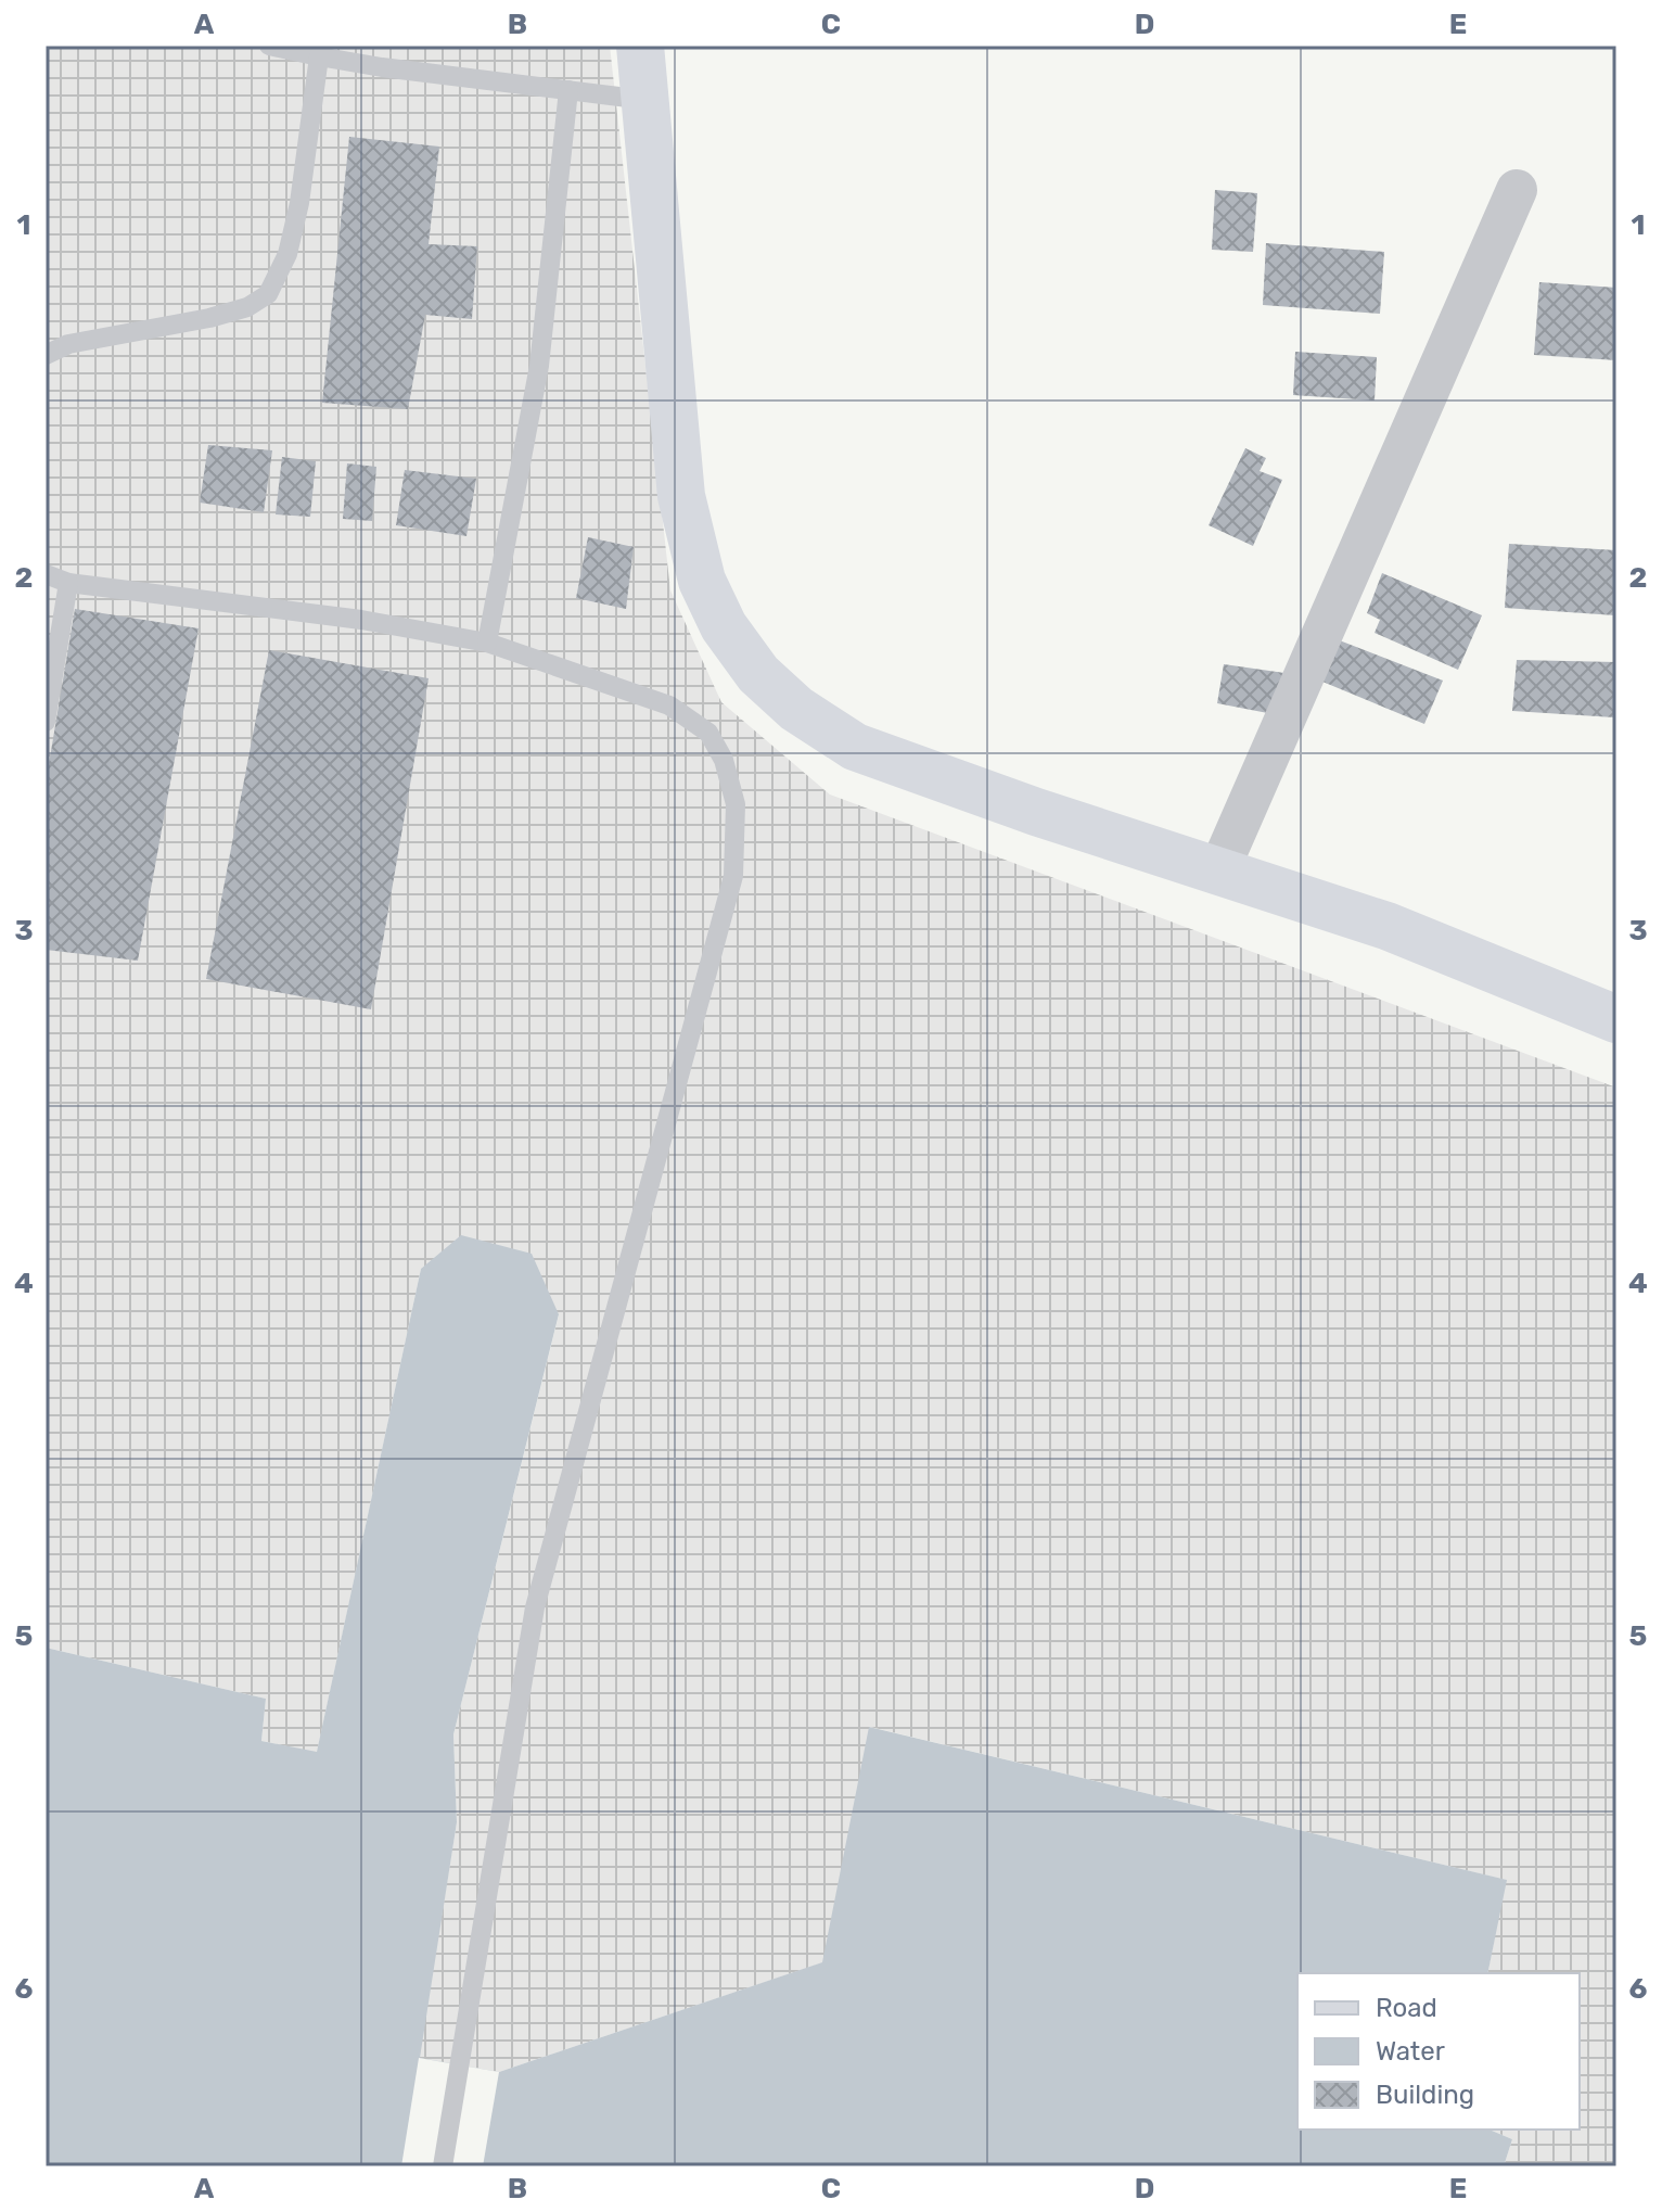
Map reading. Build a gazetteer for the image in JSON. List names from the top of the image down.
{
  "legend": ["Road", "Water", "Building"],
  "grid": {
    "columns": [
      "A",
      "B",
      "C",
      "D",
      "E"
    ],
    "rows": [
      "1",
      "2",
      "3",
      "4",
      "5",
      "6"
    ]
  }
}
